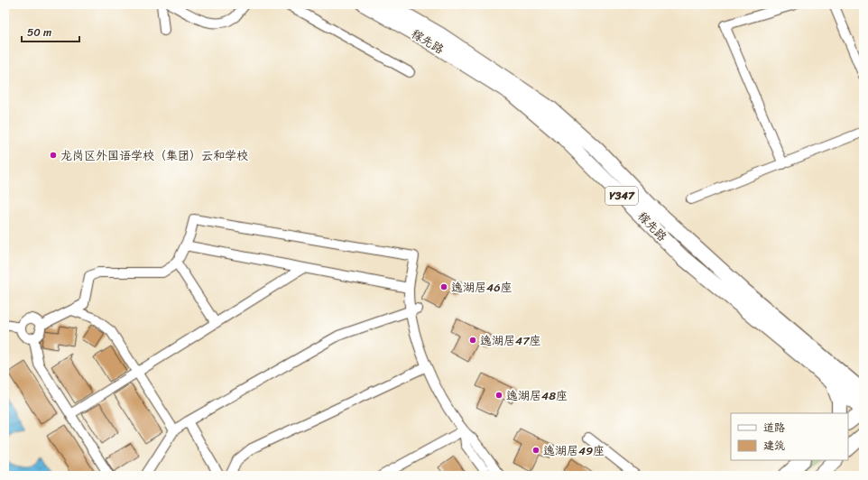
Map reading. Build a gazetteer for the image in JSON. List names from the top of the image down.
{
  "streets": {
    "main road": ["稼先路", "Y347"]
  },
  "places": [
    "龙岗区外国语学校（集团）云和学校",
    "逸湖居46座",
    "逸湖居47座",
    "逸湖居48座",
    "逸湖居49座"
  ],
  "legend": ["道路", "建筑"],
  "scale_bar": "50 m"
}
